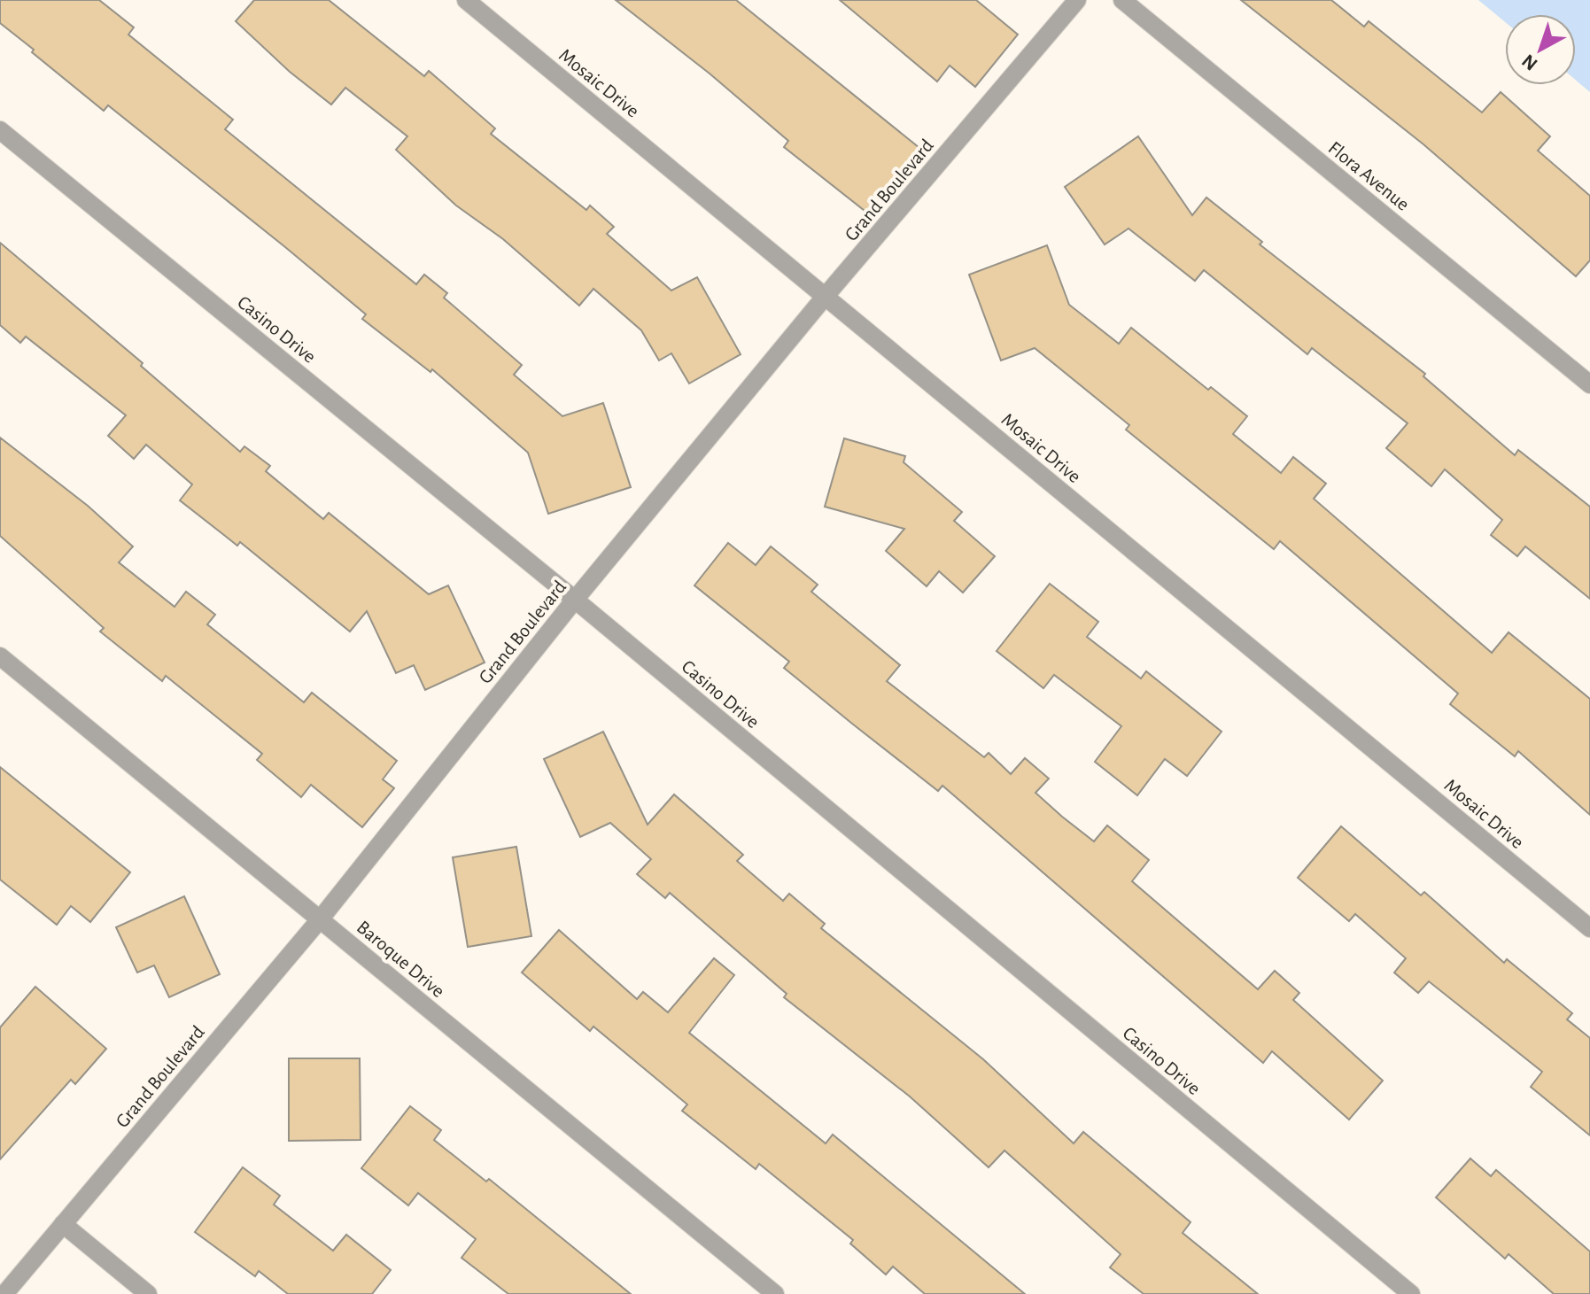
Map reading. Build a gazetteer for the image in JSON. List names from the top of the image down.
{
  "streets": {
    "street": [
      "Mosaic Drive",
      "Flora Avenue",
      "Grand Boulevard",
      "Casino Drive",
      "Baroque Drive"
    ]
  },
  "crossings": [
    ["Mosaic Drive", "Grand Boulevard"],
    ["Grand Boulevard", "Casino Drive"],
    ["Grand Boulevard", "Baroque Drive"]
  ],
  "north": "bottom left"
}
